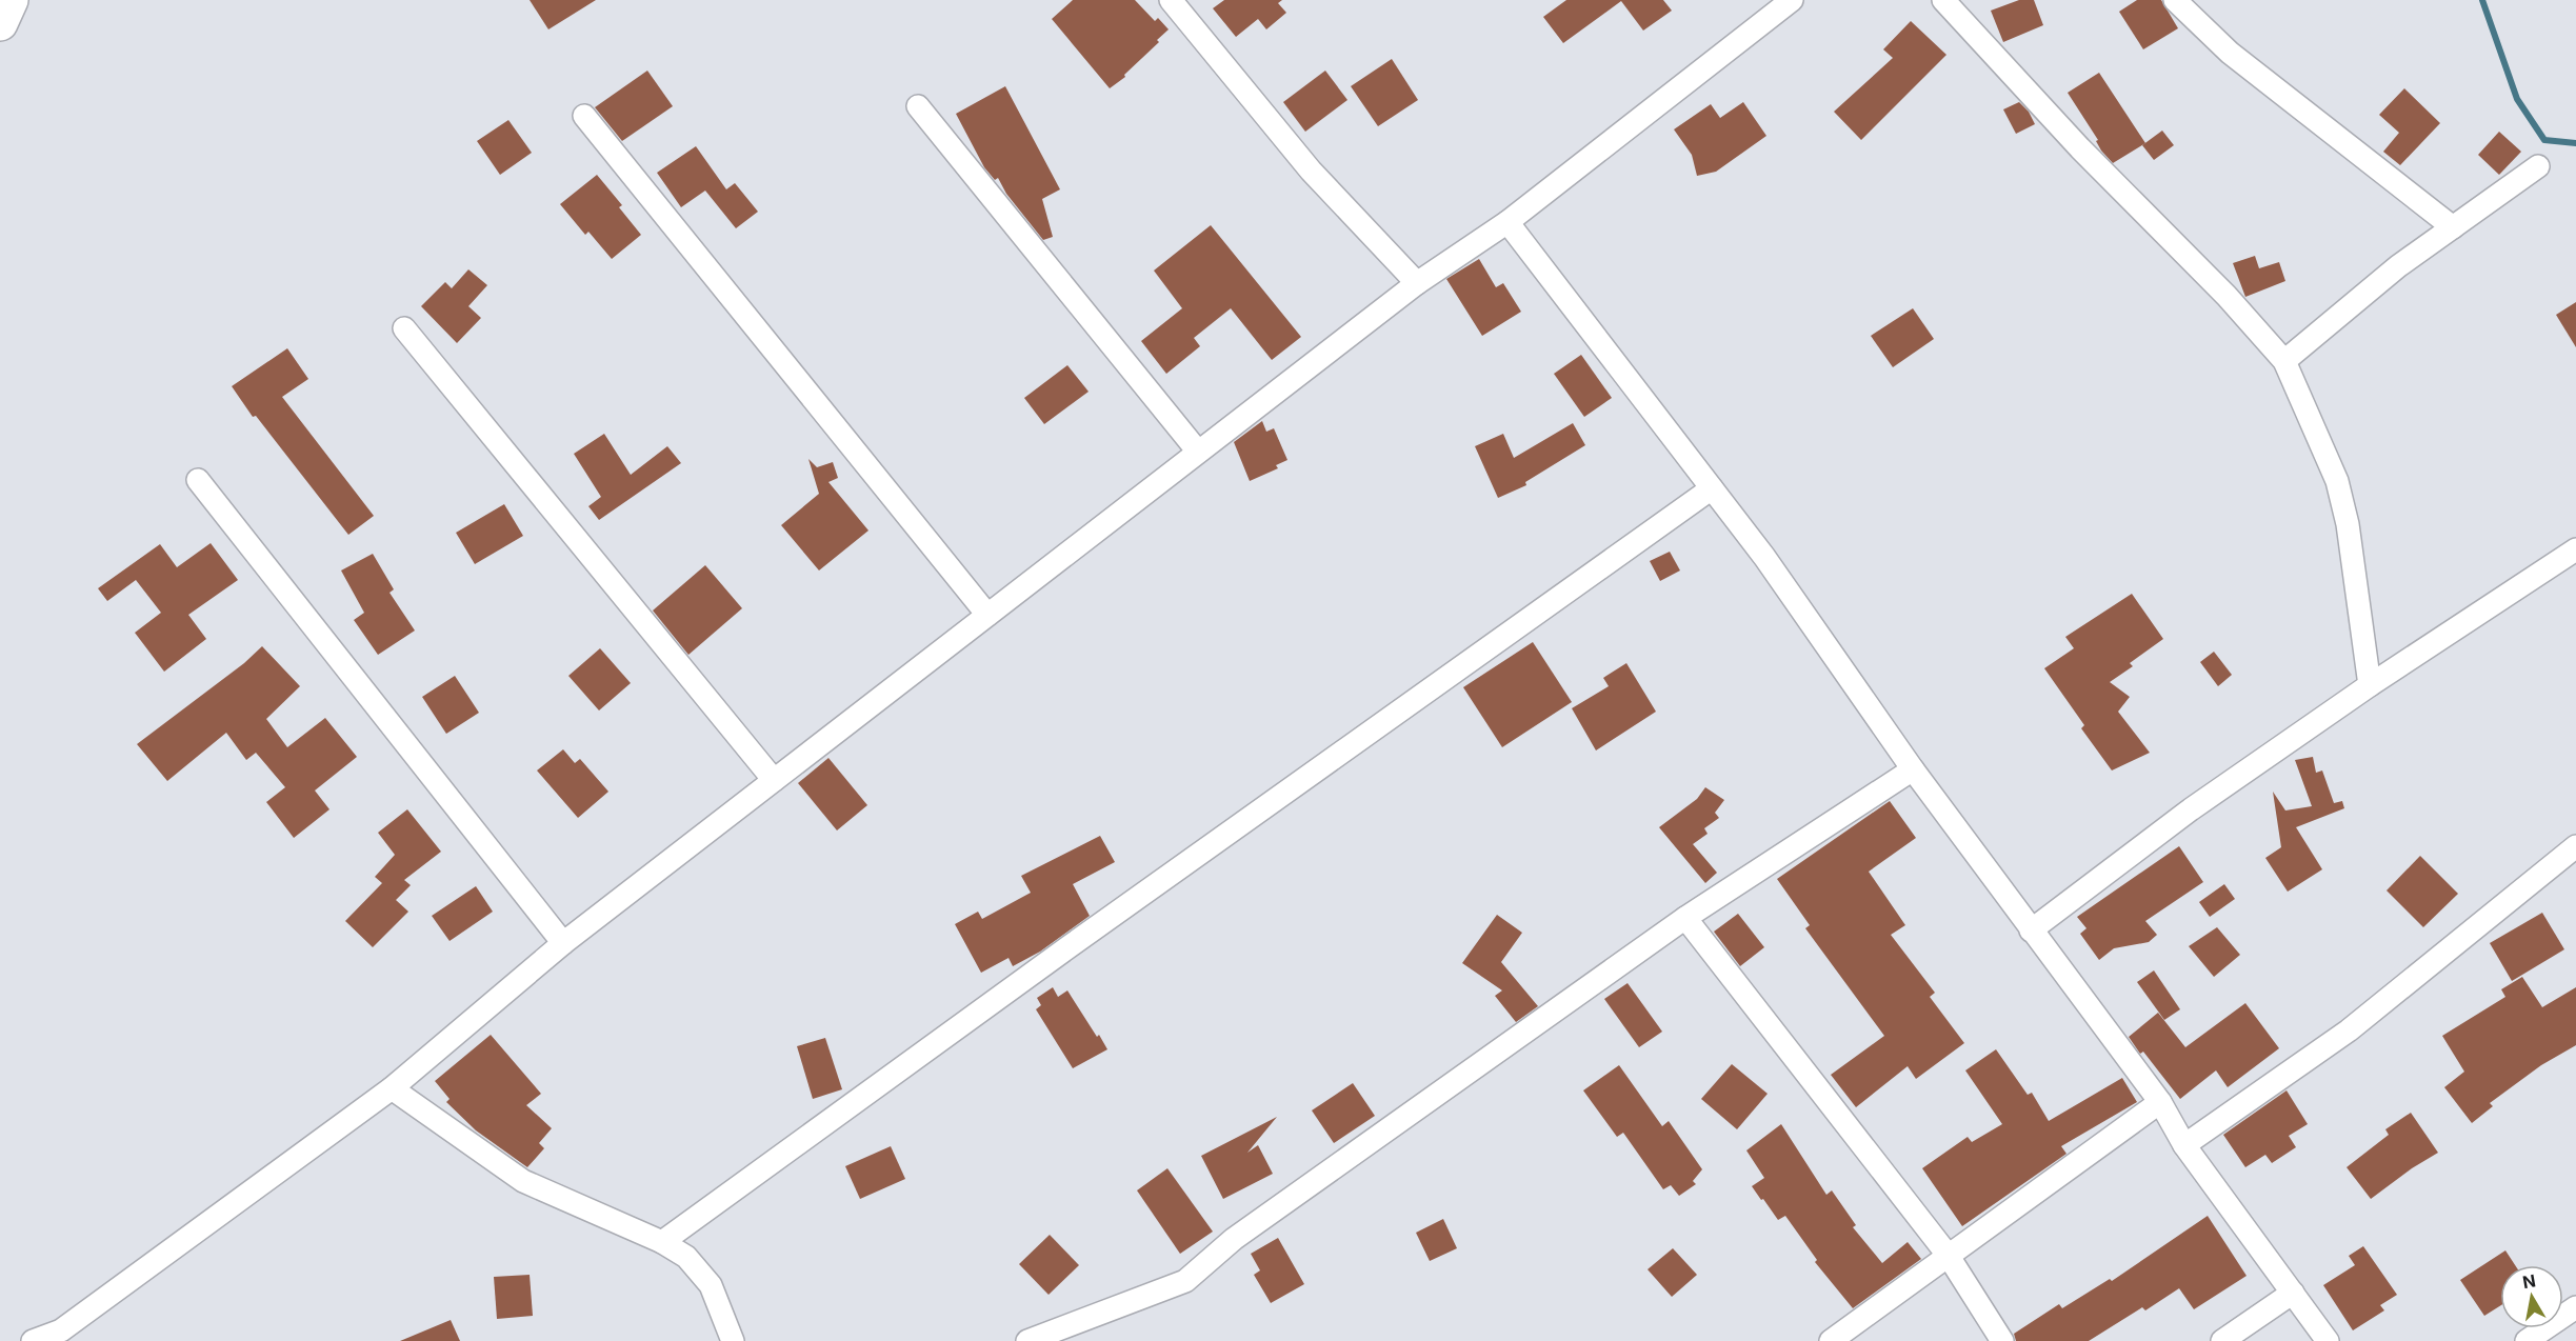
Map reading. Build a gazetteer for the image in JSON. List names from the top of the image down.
{
  "north": "top"
}
